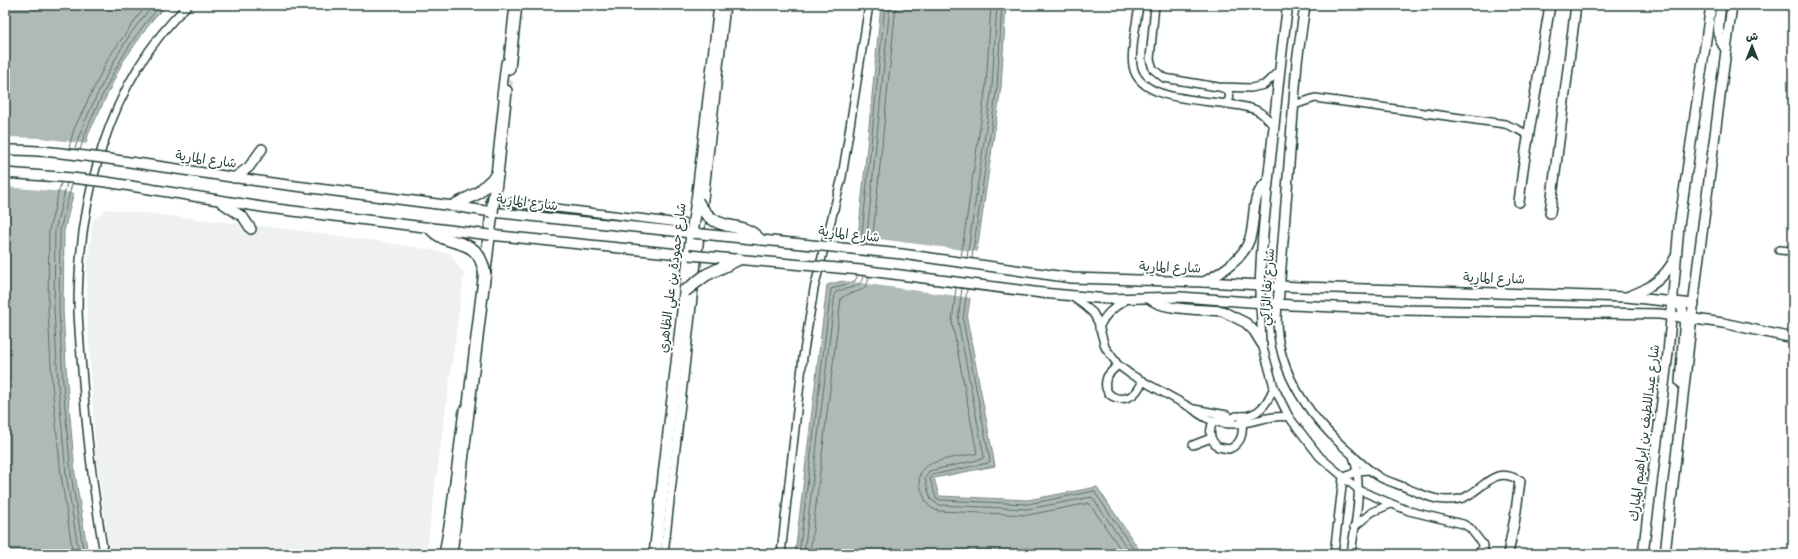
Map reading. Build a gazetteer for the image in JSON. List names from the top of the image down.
{
  "streets": {
    "main road": ["شارع حمودة بن علي الظاهري"],
    "street": ["شارع المارِية", "شارع نِقا الرَّاكِي", "شارع عبداللطيف بن إبراهيم المبارك"]
  },
  "crossings": [
    ["شارع المارِية", "شارع حمودة بن علي الظاهري"],
    ["شارع المارِية", "شارع نِقا الرَّاكِي"],
    ["شارع المارِية", "شارع عبداللطيف بن إبراهيم المبارك"]
  ],
  "north": "top"
}
